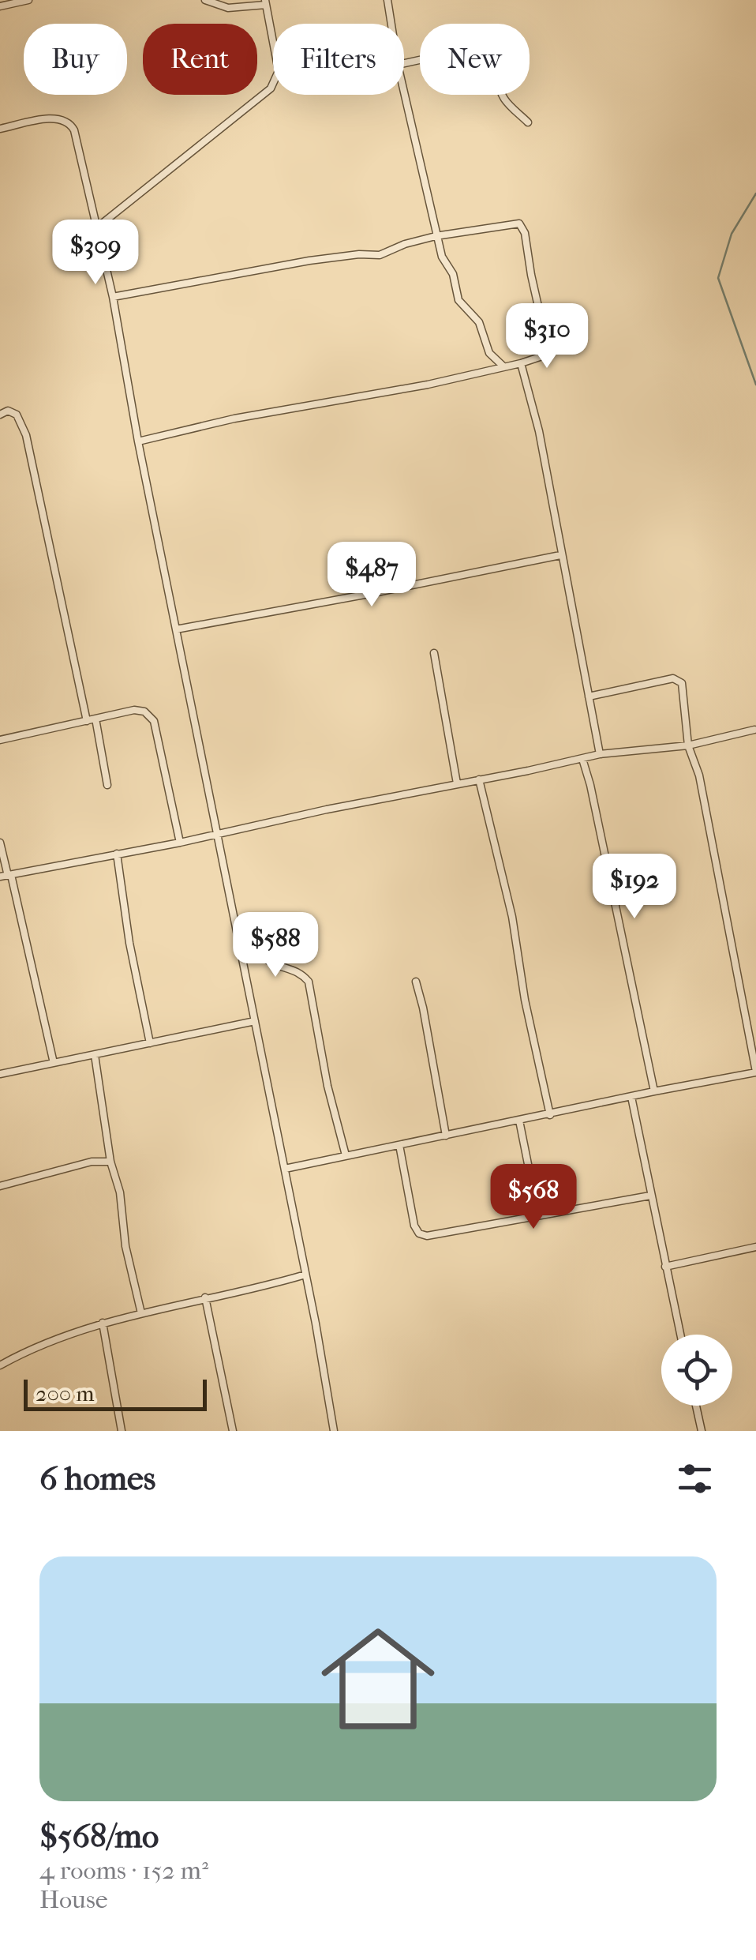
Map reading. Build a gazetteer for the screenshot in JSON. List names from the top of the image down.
{
  "scale_bar": "200 m",
  "page": {
    "chip": [
      "Buy",
      "Rent",
      "Filters",
      "New"
    ],
    "price": [
      "$309",
      "$310",
      "$487",
      "$192",
      "$588",
      "$568"
    ],
    "scale": "200 m",
    "heading": "6 homes",
    "list": [
      {
        "name": "$568/mo",
        "note": "4 rooms · 152 m² · House"
      }
    ]
  }
}
